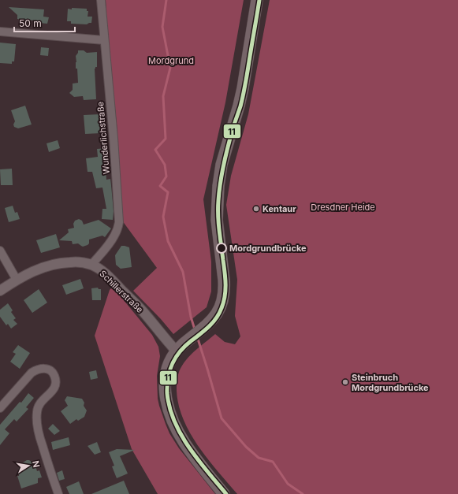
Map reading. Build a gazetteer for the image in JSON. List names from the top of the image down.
{
  "streets": {
    "street": ["Wunderlichstraße", "Schillerstraße"]
  },
  "crossings": [
    ["Wunderlichstraße", "Schillerstraße"]
  ],
  "parks": ["Mordgrund", "Dresdner Heide"],
  "places": ["Kentaur", "Mordgrundbrücke", "Steinbruch Mordgrundbrücke"],
  "lines": ["transit line 11"],
  "scale_bar": "50 m",
  "north": "right"
}
